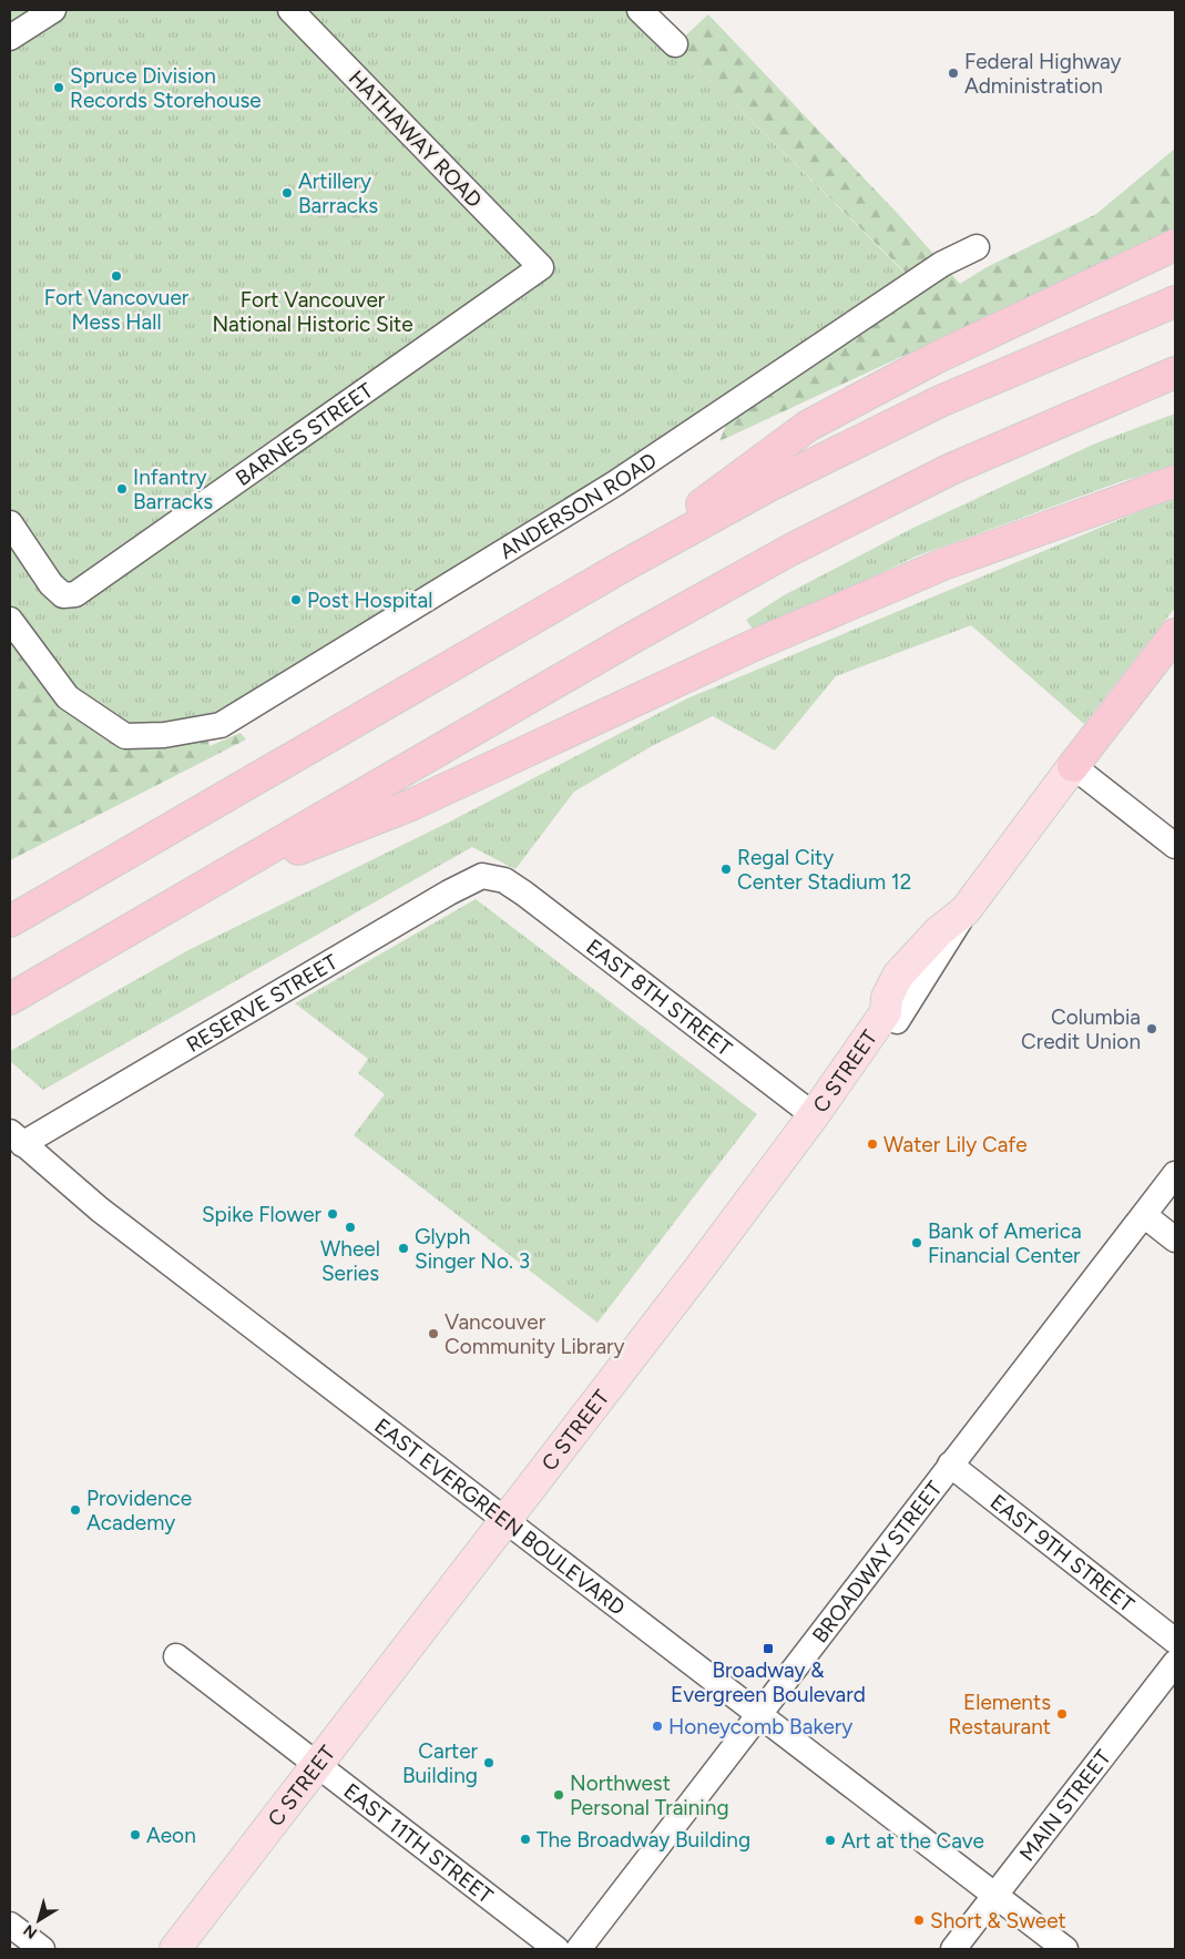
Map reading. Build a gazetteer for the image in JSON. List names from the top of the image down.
{
  "streets": {
    "main road": ["C STREET"],
    "street": [
      "HATHAWAY ROAD",
      "BARNES STREET",
      "ANDERSON ROAD",
      "EAST 8TH STREET",
      "RESERVE STREET",
      "EAST EVERGREEN BOULEVARD",
      "EAST 9TH STREET",
      "BROADWAY STREET",
      "MAIN STREET",
      "EAST 11TH STREET"
    ]
  },
  "crossings": [
    ["HATHAWAY ROAD", "BARNES STREET"],
    ["EAST 8TH STREET", "RESERVE STREET"],
    ["EAST 8TH STREET", "C STREET"],
    ["RESERVE STREET", "EAST EVERGREEN BOULEVARD"],
    ["C STREET", "EAST EVERGREEN BOULEVARD"],
    ["C STREET", "EAST 11TH STREET"],
    ["EAST EVERGREEN BOULEVARD", "BROADWAY STREET"],
    ["EAST EVERGREEN BOULEVARD", "MAIN STREET"],
    ["EAST 9TH STREET", "BROADWAY STREET"]
  ],
  "parks": ["Fort Vancouver National Historic Site"],
  "places": {
    "other": [
      "Federal Highway Administration",
      "Spruce Division Records Storehouse",
      "Artillery Barracks",
      "Fort Vancovuer Mess Hall",
      "Infantry Barracks",
      "Post Hospital",
      "Regal City Center Stadium 12",
      "Columbia Credit Union",
      "Water Lily Cafe",
      "Spike Flower",
      "Wheel Series",
      "Bank of America Financial Center",
      "Glyph Singer No. 3",
      "Vancouver Community Library",
      "Providence Academy",
      "Elements Restaurant",
      "Honeycomb Bakery",
      "Carter Building",
      "Northwest Personal Training",
      "Aeon",
      "The Broadway Building",
      "Art at the Cave",
      "Short & Sweet"
    ],
    "transit": ["Broadway & Evergreen Boulevard"]
  },
  "north": "bottom left"
}
